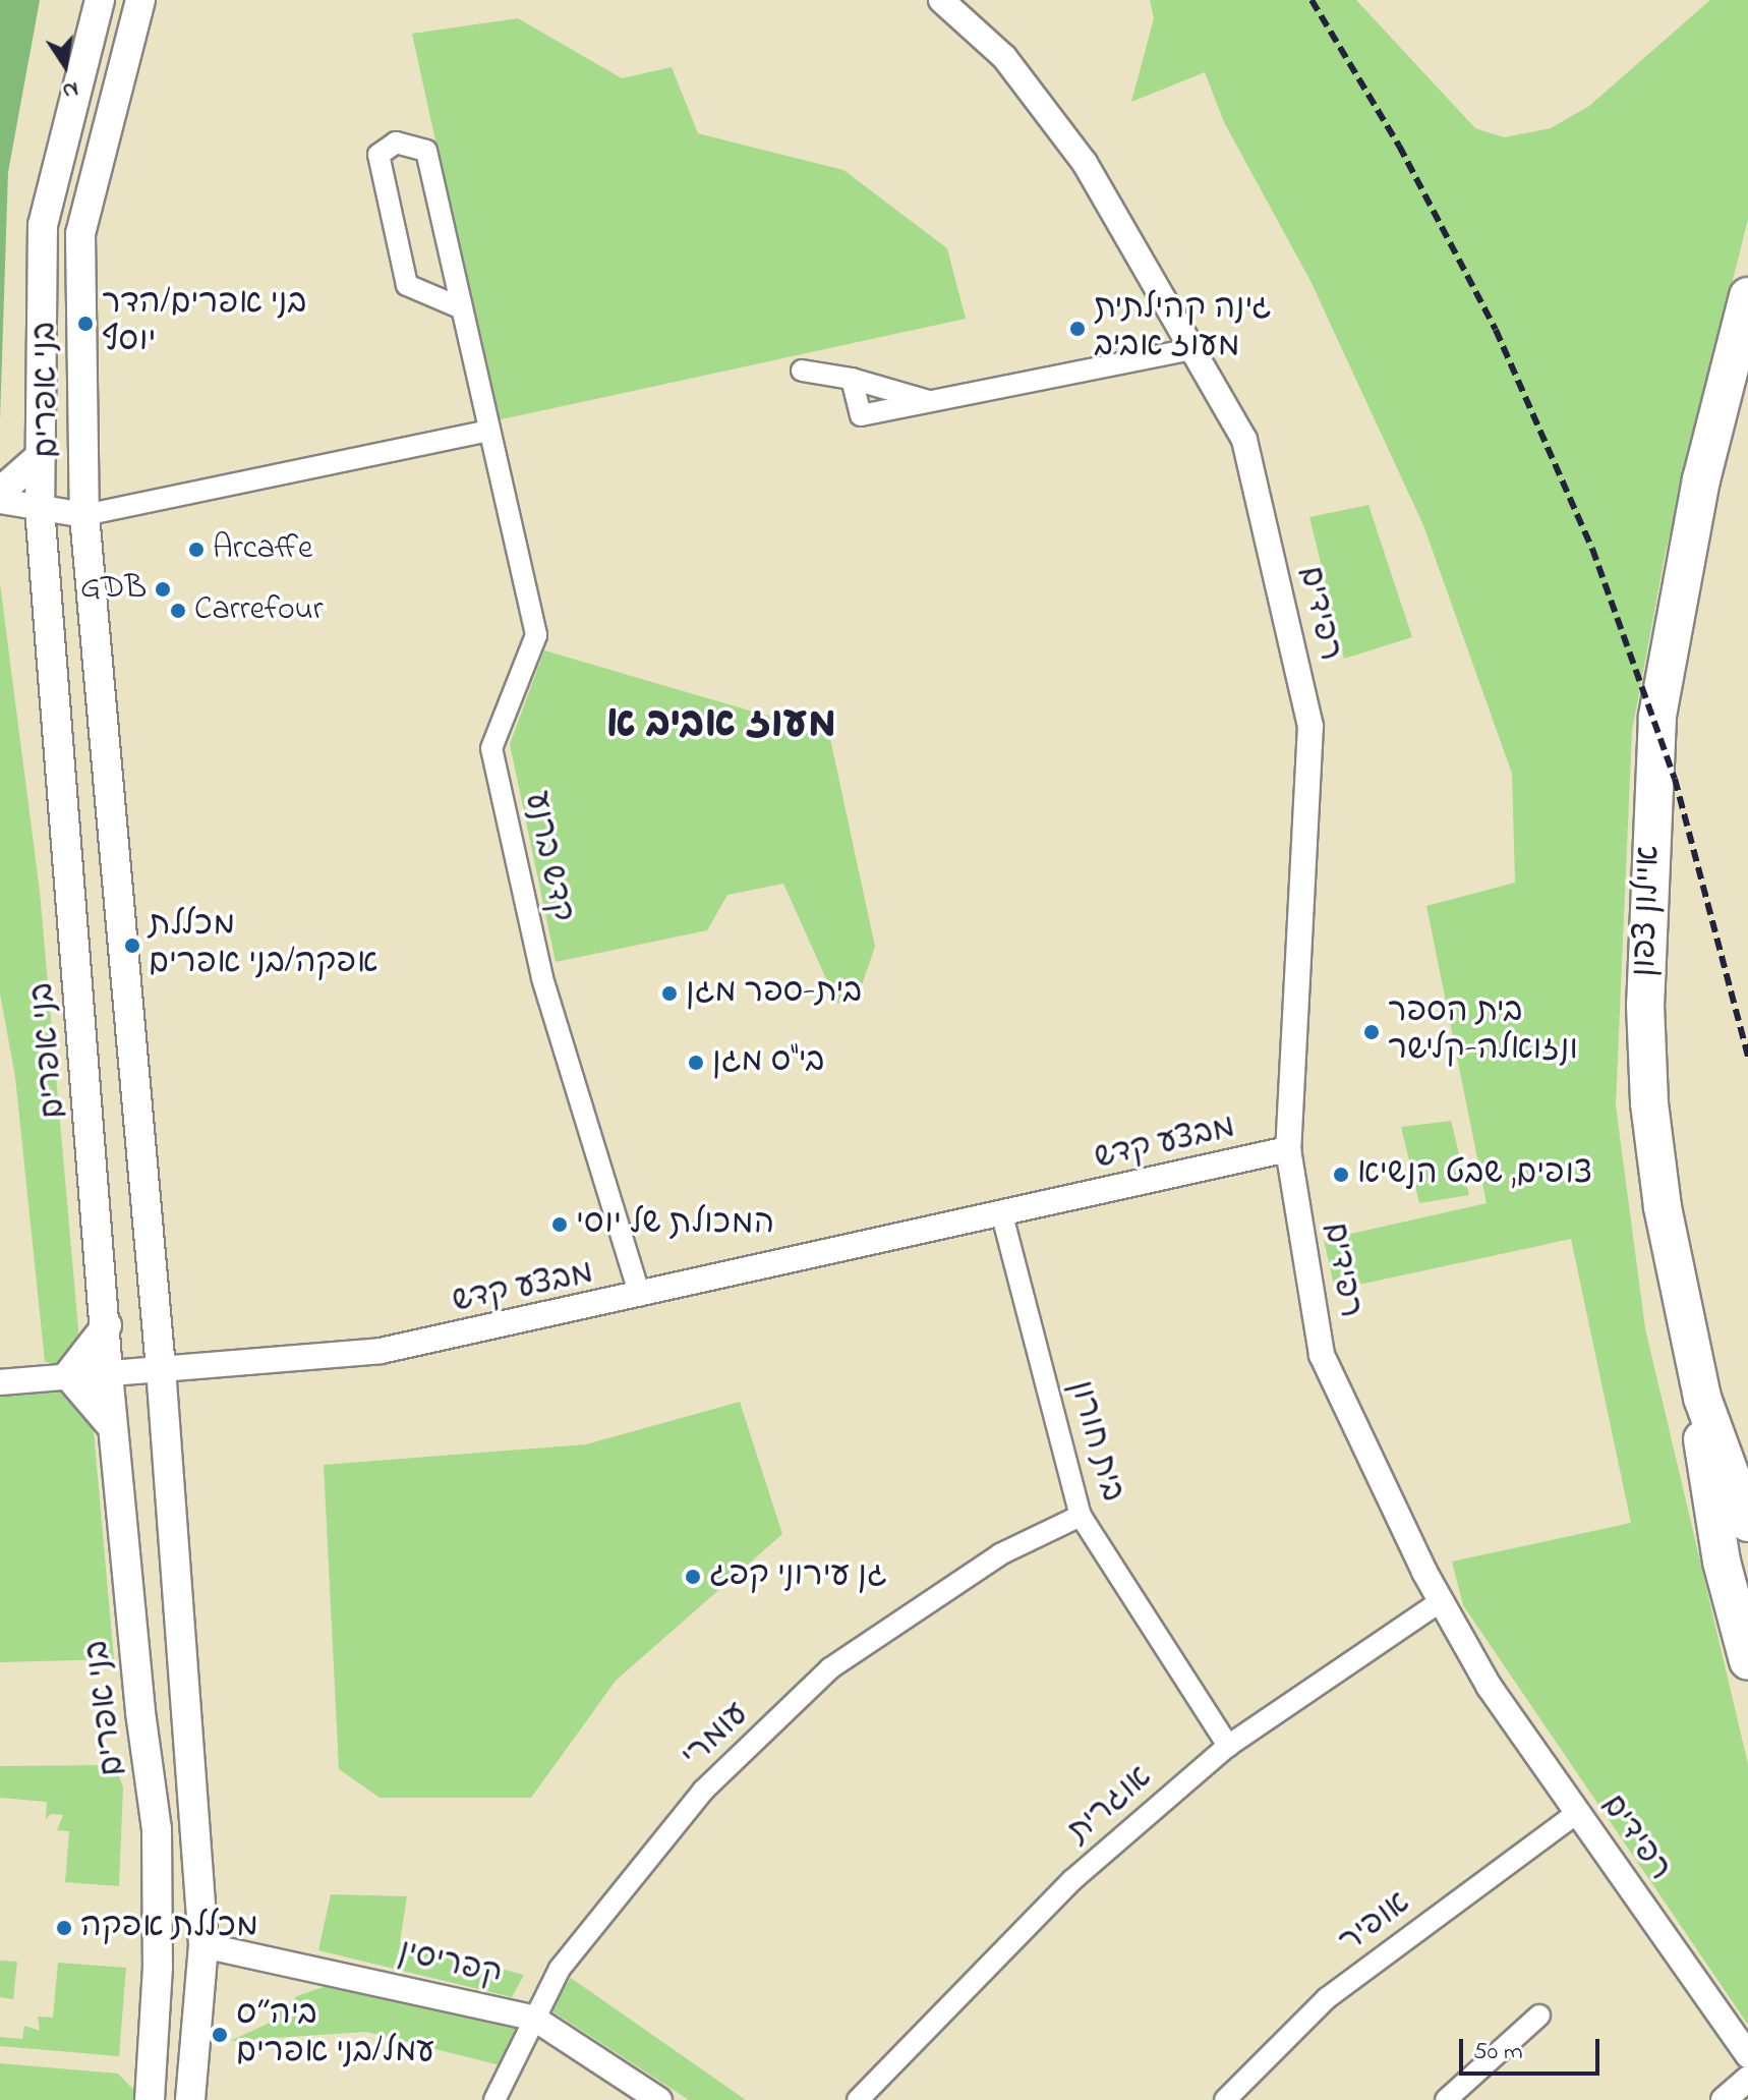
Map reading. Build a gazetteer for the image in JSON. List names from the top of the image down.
{
  "streets": {
    "highway": ["איילון צפון"],
    "main road": ["בני אפרים"],
    "street": [
      "רפידים",
      "קדש ברנע",
      "מבצע קדש",
      "בית חורון",
      "עומרי",
      "אוגרית",
      "אופיר",
      "קפריסין"
    ]
  },
  "crossings": [
    ["בני אפרים", "מבצע קדש"],
    ["בני אפרים", "קפריסין"],
    ["רפידים", "מבצע קדש"],
    ["רפידים", "אוגרית"],
    ["רפידים", "אופיר"],
    ["קדש ברנע", "מבצע קדש"],
    ["מבצע קדש", "בית חורון"],
    ["בית חורון", "עומרי"],
    ["בית חורון", "אוגרית"],
    ["עומרי", "קפריסין"]
  ],
  "districts": ["מעוז אביב א"],
  "places": [
    "בני אפרים/הדר יוסף",
    "גינה קהילתית מעוז אביב",
    "Arcaffe",
    "GDB",
    "Carrefour",
    "מכללת אפקה/בני אפרים",
    "בית-ספר מגן",
    "בית הספר ונזואלה-קלישר",
    "בי\"ס מגן",
    "צופים, שבט הנשיא",
    "המכולת של יוסי",
    "גן עירוני קפג",
    "מכללת אפקה",
    "ביה״ס עמל/בני אפרים"
  ],
  "scale_bar": "50 m",
  "north": "bottom"
}
